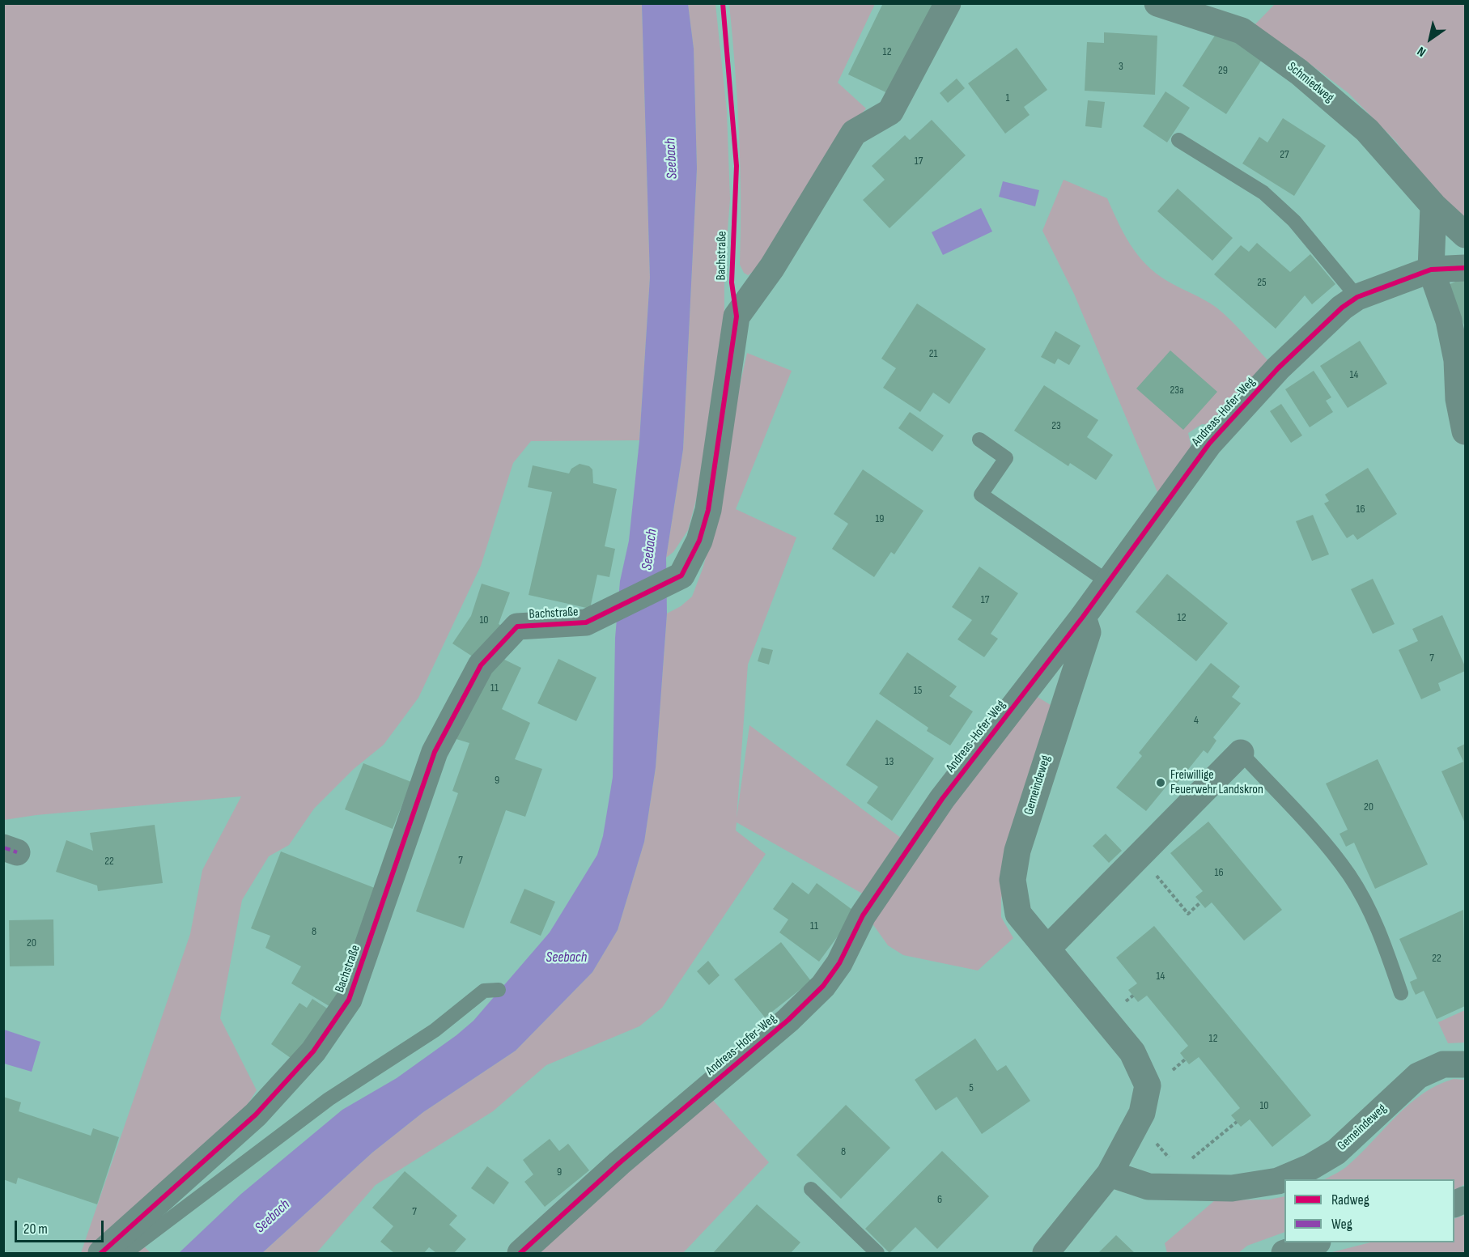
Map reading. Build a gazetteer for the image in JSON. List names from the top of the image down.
{
  "streets": {
    "street": [
      "Schmiedweg",
      "Bachstraße",
      "Andreas-Hofer-Weg",
      "Gemeindeweg"
    ]
  },
  "crossings": [
    ["Andreas-Hofer-Weg", "Gemeindeweg"]
  ],
  "water": ["Seebach"],
  "places": ["Freiwillige Feuerwehr Landskron"],
  "house_numbers": [
    "12",
    "3",
    "29",
    "1",
    "27",
    "17",
    "25",
    "21",
    "14",
    "23a",
    "23",
    "16",
    "19",
    "17",
    "12",
    "10",
    "7",
    "11",
    "15",
    "4",
    "13",
    "9",
    "20",
    "7",
    "22",
    "16",
    "11",
    "8",
    "20",
    "22",
    "14",
    "12",
    "5",
    "10",
    "8",
    "9",
    "6",
    "7"
  ],
  "legend": ["Radweg", "Weg"],
  "scale_bar": "20 m",
  "north": "bottom left"
}
